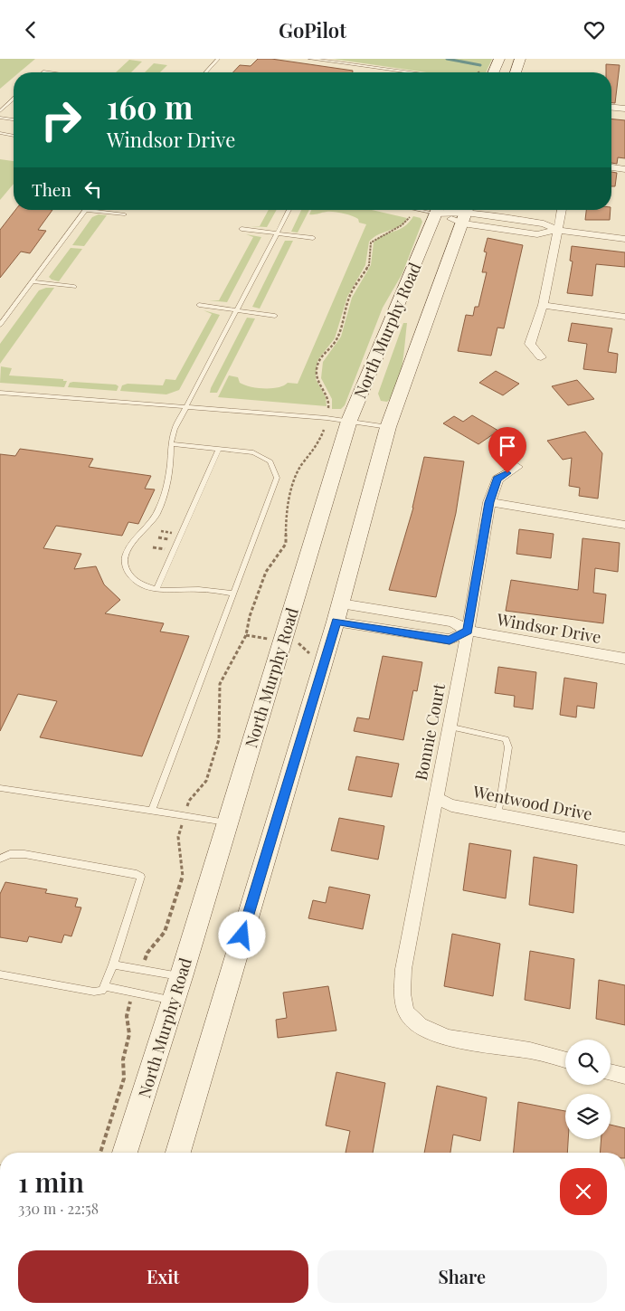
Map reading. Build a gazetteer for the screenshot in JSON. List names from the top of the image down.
{
  "streets": {
    "main road": ["North Murphy Road"],
    "street": ["Windsor Drive", "Bonnie Court", "Wentwood Drive"]
  },
  "crossings": [
    ["North Murphy Road", "Windsor Drive"],
    ["Windsor Drive", "Bonnie Court"],
    ["Bonnie Court", "Wentwood Drive"]
  ],
  "page": {
    "header": "GoPilot",
    "turn": ["160 m", "Windsor Drive"],
    "then": "Then",
    "heading": ["1 min", "330 m · 22:58"],
    "buttons": ["Exit", "Share"]
  }
}
